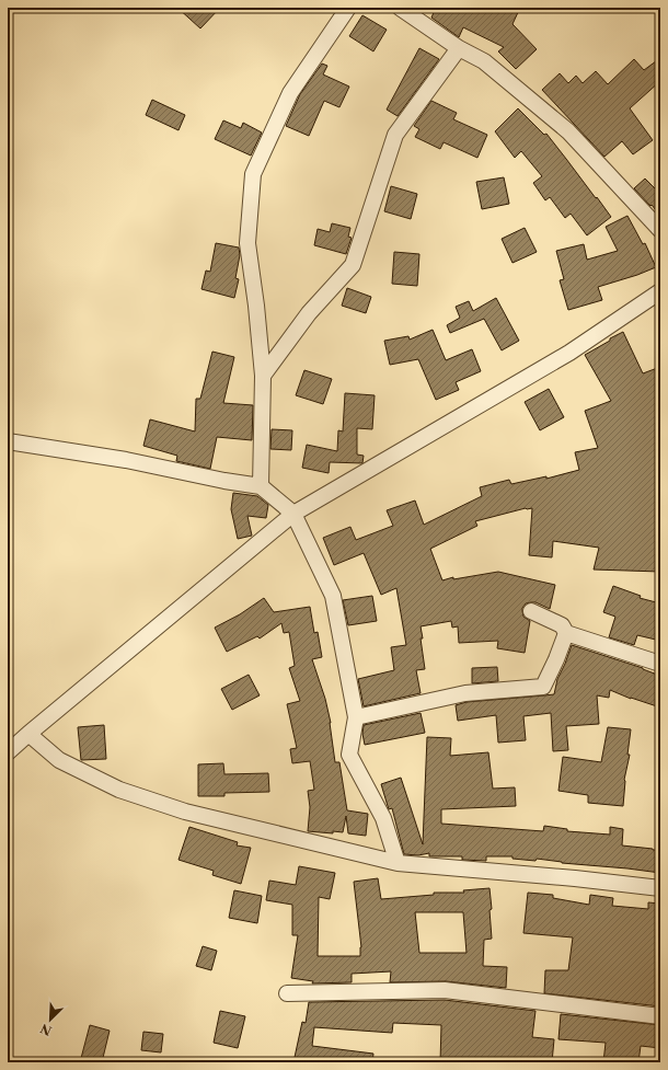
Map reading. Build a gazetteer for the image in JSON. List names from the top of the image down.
{
  "north": "bottom left"
}
